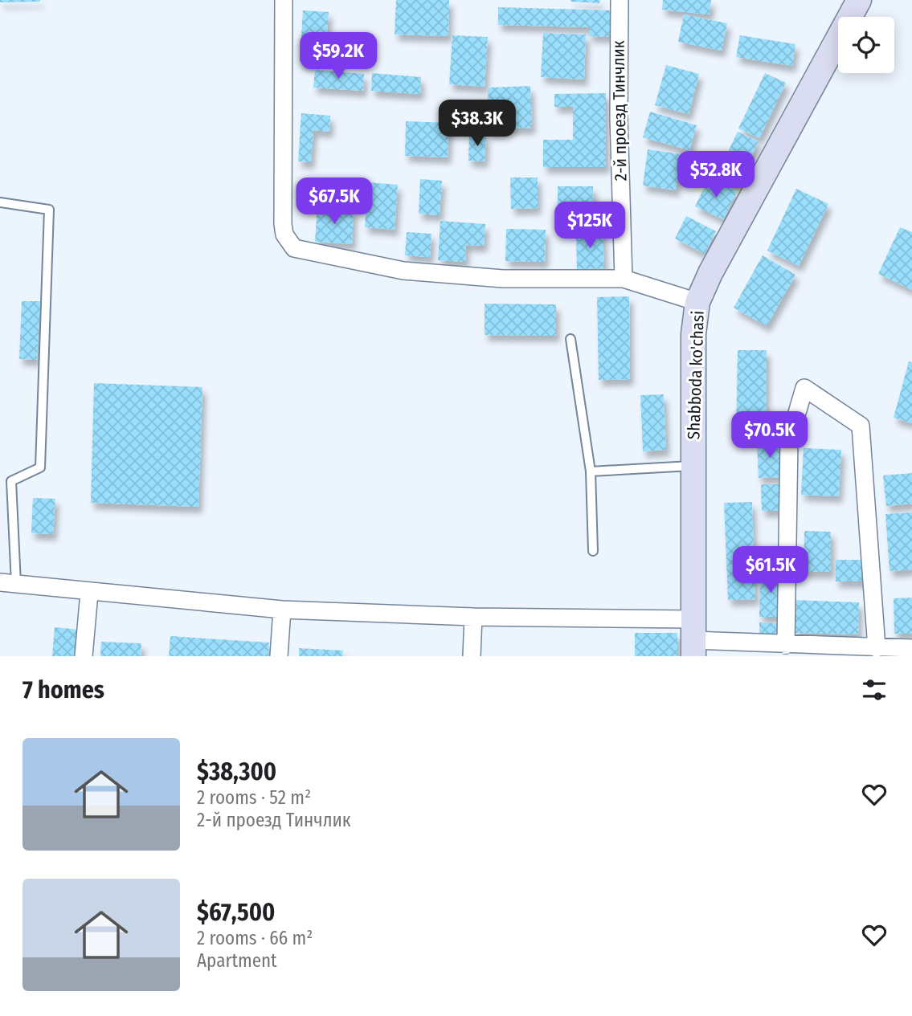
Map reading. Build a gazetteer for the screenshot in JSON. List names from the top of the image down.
{
  "streets": {
    "street": ["2-й проезд Тинчлик", "Shabboda ko'chasi"]
  },
  "page": {
    "price": [
      "$59.2K",
      "$38.3K",
      "$52.8K",
      "$67.5K",
      "$125K",
      "$70.5K",
      "$61.5K"
    ],
    "heading": "7 homes",
    "list": [
      {
        "name": "$38,300",
        "note": "2 rooms · 52 m² · 2-й проезд Тинчлик"
      },
      {
        "name": "$67,500",
        "note": "2 rooms · 66 m² · Apartment"
      }
    ]
  }
}
